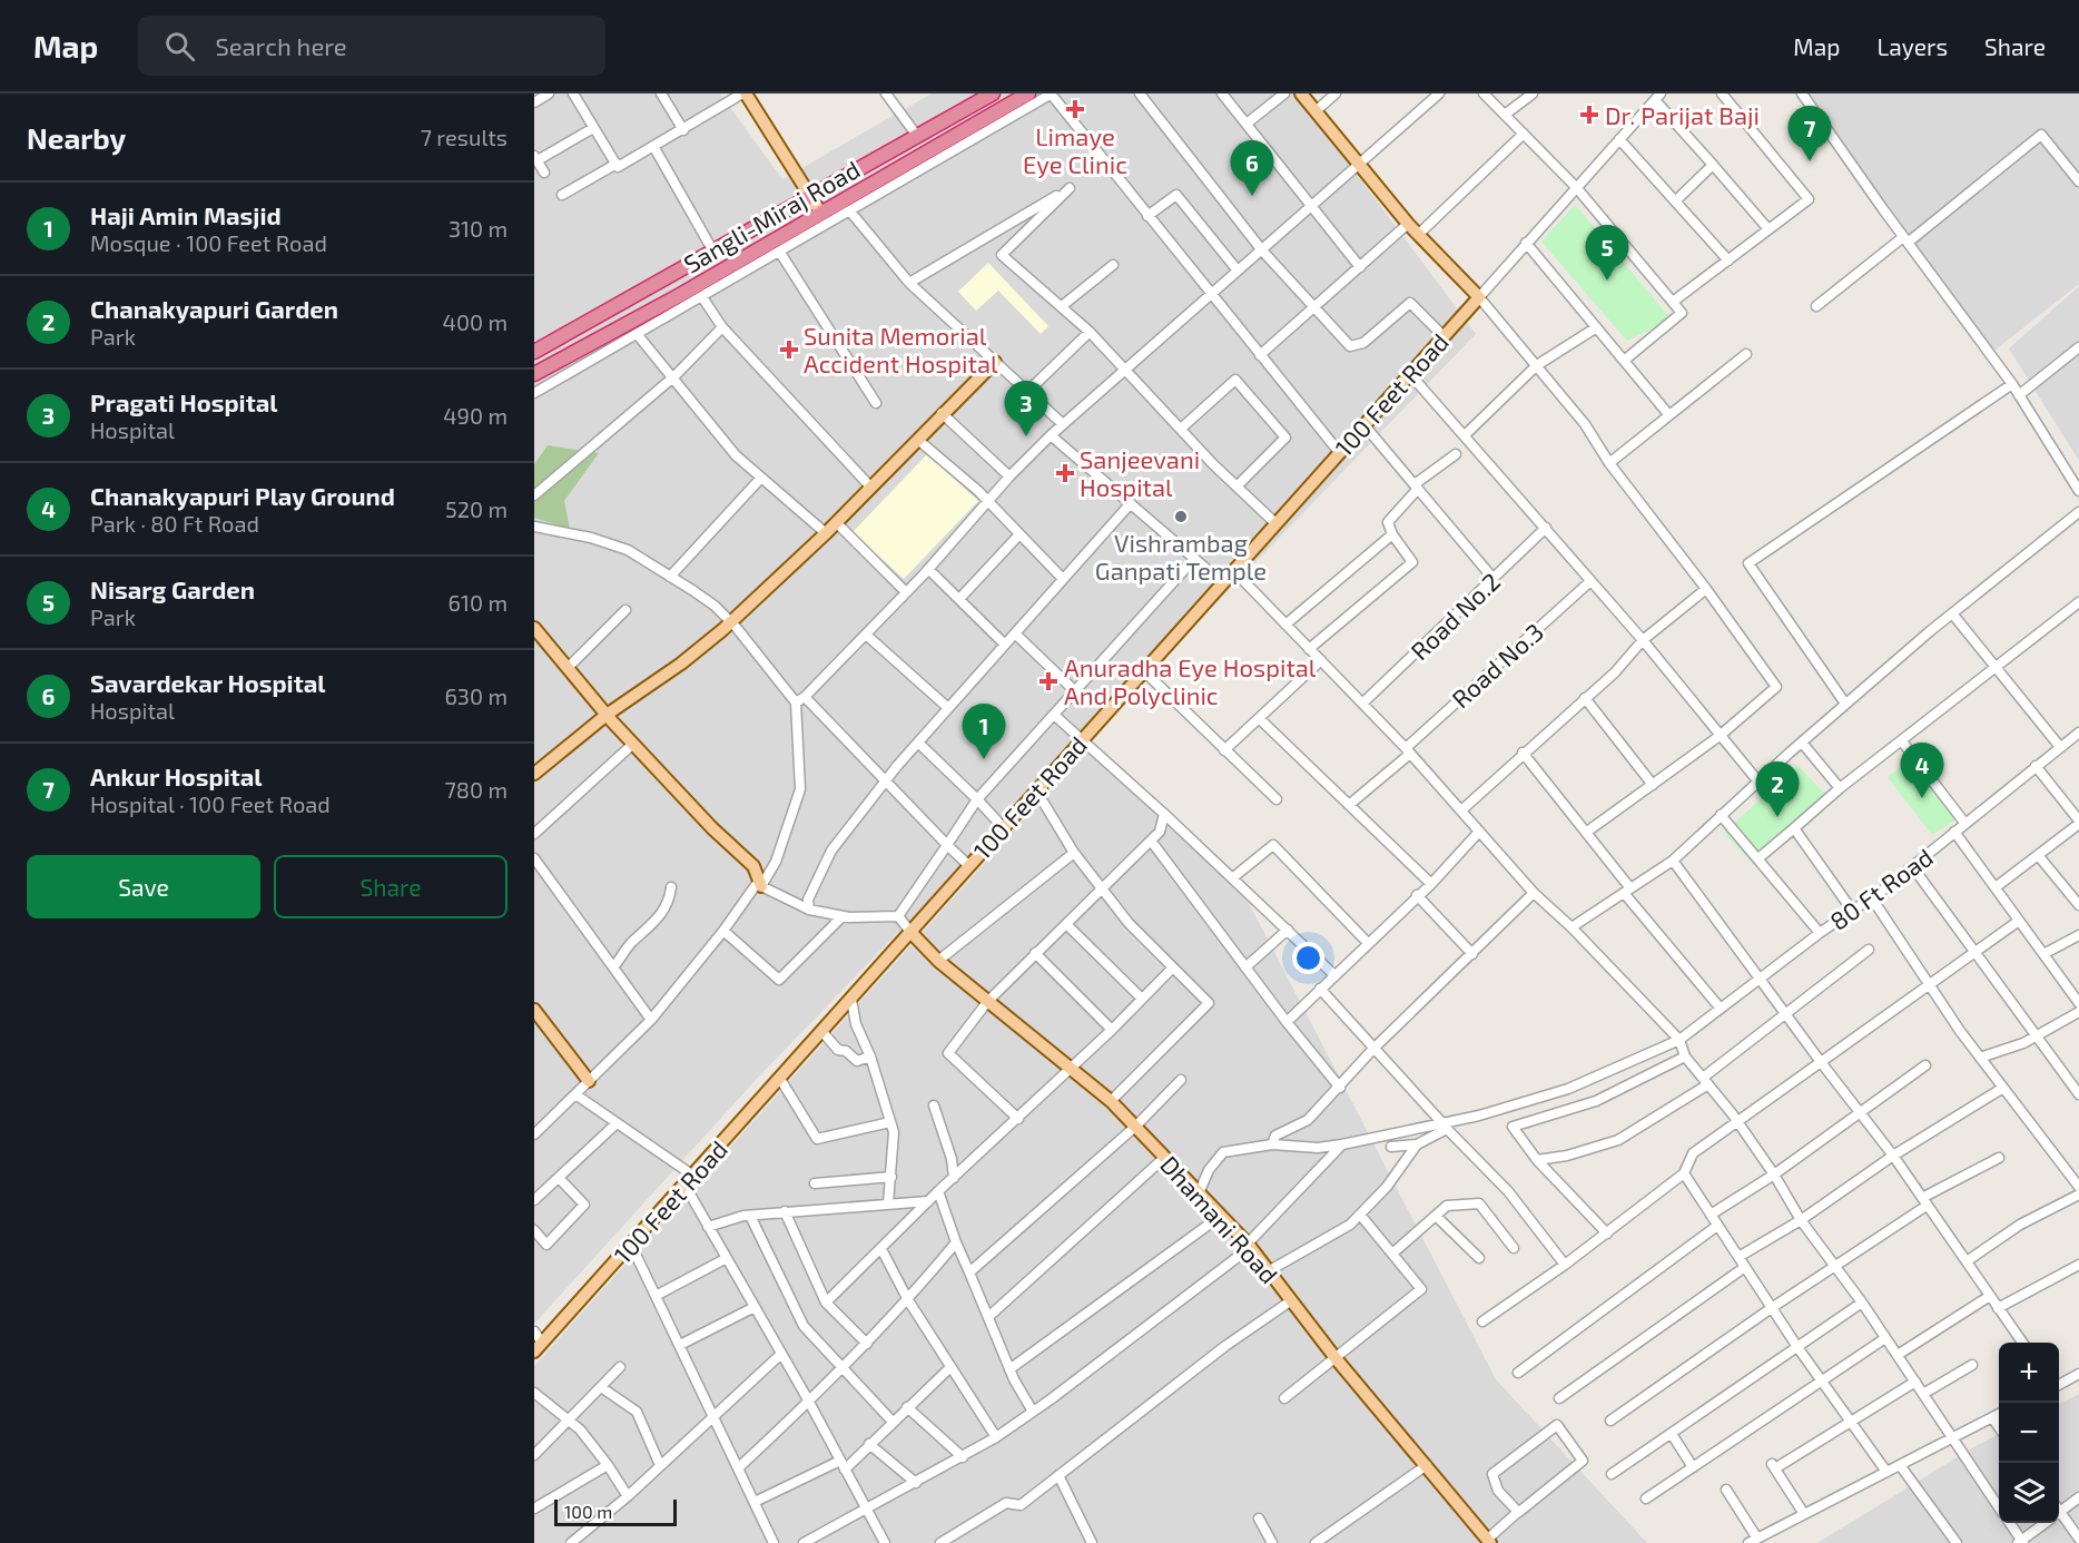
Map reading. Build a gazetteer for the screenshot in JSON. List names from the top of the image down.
{
  "streets": {
    "highway": ["Sangli-Miraj Road"],
    "main road": ["100 Feet Road", "Dhamani Road"],
    "street": ["Road No.2", "Road No.3", "80 Ft Road"]
  },
  "crossings": [
    ["100 Feet Road", "Dhamani Road"]
  ],
  "places": {
    "health": [
      "Limaye Eye Clinic",
      "Dr. Parijat Baji",
      "Sunita Memorial Accident Hospital",
      "Sanjeevani Hospital",
      "Anuradha Eye Hospital And Polyclinic"
    ],
    "other": ["Vishrambag Ganpati Temple"]
  },
  "scale_bar": "100 m",
  "page": {
    "header": "Map",
    "search": "Search here",
    "nav": ["Map", "Layers", "Share"],
    "heading": ["Nearby", "7 results"],
    "pins": [
      "7",
      "6",
      "5",
      "3",
      "1",
      "4",
      "2"
    ],
    "list": [
      {
        "mark": "1",
        "name": "Haji Amin Masjid",
        "note": "Mosque · 100 Feet Road",
        "value": "310 m"
      },
      {
        "mark": "2",
        "name": "Chanakyapuri Garden",
        "note": "Park",
        "value": "400 m"
      },
      {
        "mark": "3",
        "name": "Pragati Hospital",
        "note": "Hospital",
        "value": "490 m"
      },
      {
        "mark": "4",
        "name": "Chanakyapuri Play Ground",
        "note": "Park · 80 Ft Road",
        "value": "520 m"
      },
      {
        "mark": "5",
        "name": "Nisarg Garden",
        "note": "Park",
        "value": "610 m"
      },
      {
        "mark": "6",
        "name": "Savardekar Hospital",
        "note": "Hospital",
        "value": "630 m"
      },
      {
        "mark": "7",
        "name": "Ankur Hospital",
        "note": "Hospital · 100 Feet Road",
        "value": "780 m"
      }
    ],
    "buttons": ["Save", "Share"],
    "map_buttons": ["+", "−"],
    "scale": "100 m"
  }
}
